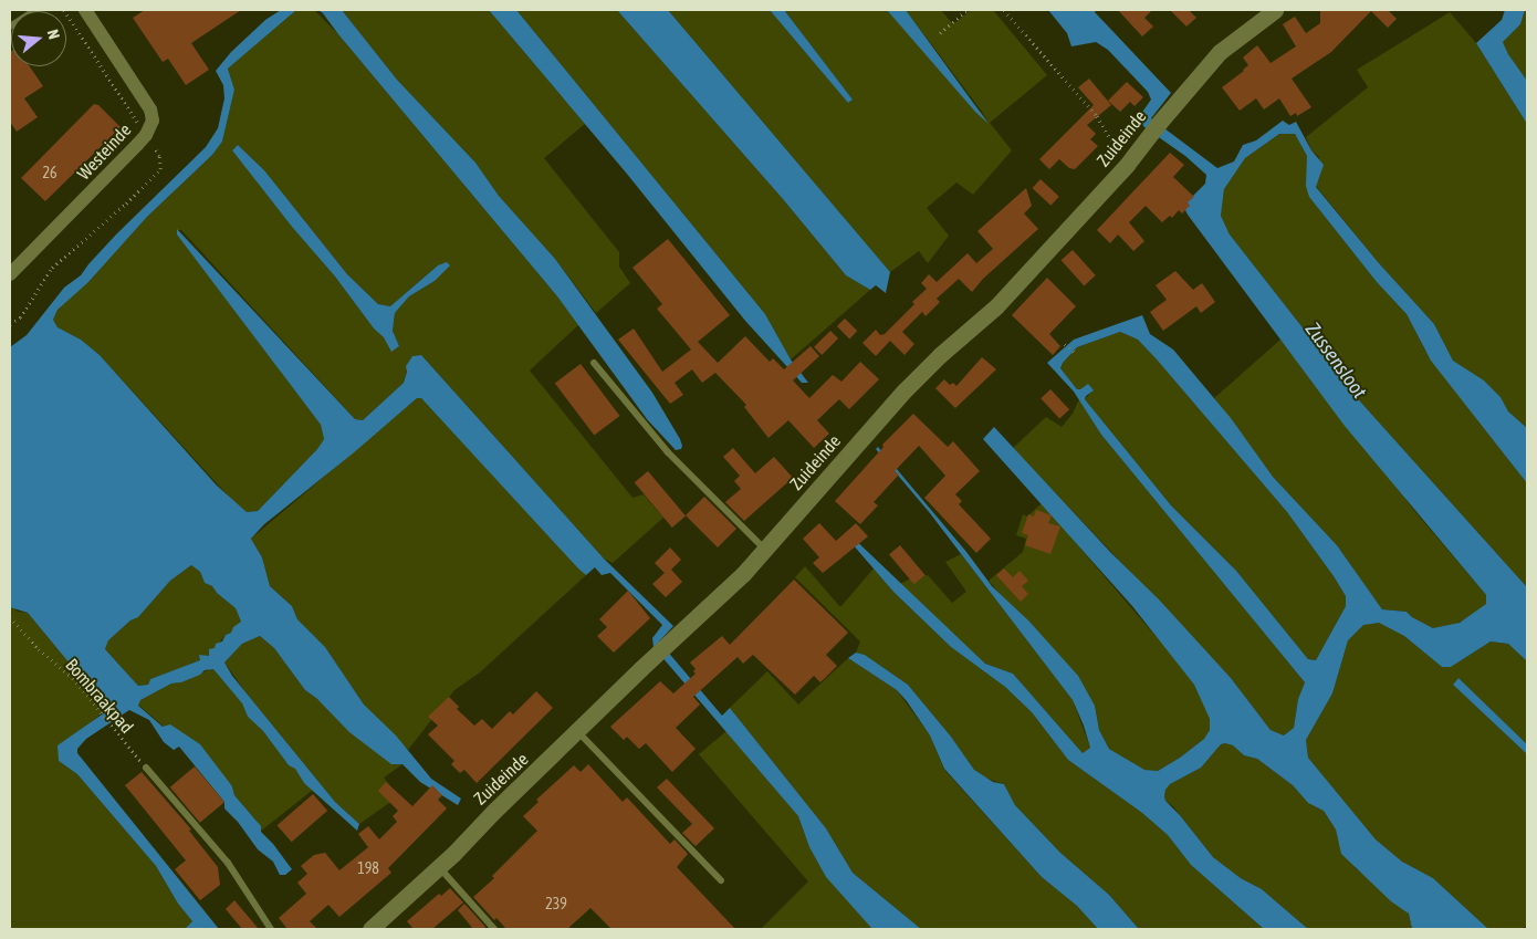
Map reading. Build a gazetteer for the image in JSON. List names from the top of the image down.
{
  "streets": {
    "street": ["Zuideinde", "Westeinde"],
    "path": ["Bombraakpad"]
  },
  "water": ["Zussensloot"],
  "house_numbers": ["26", "198", "239"],
  "north": "right"
}
